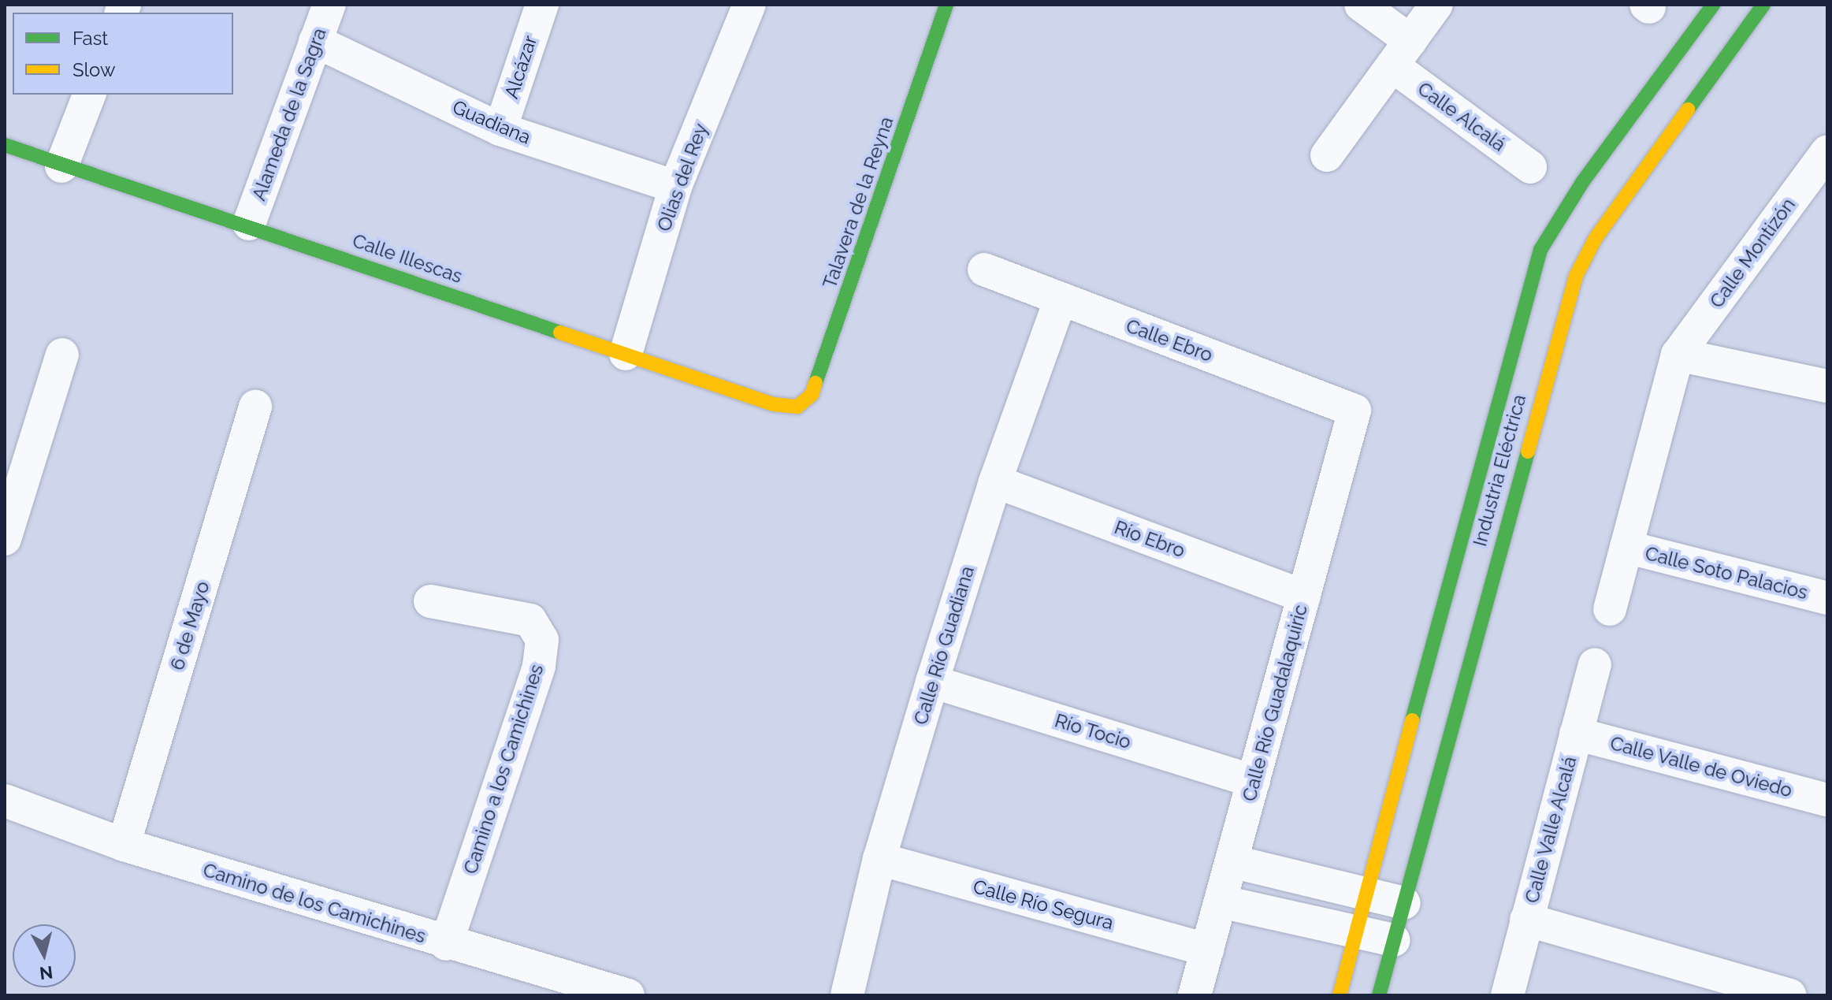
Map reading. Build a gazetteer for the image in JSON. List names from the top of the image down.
{
  "streets": {
    "street": [
      "Alcázar",
      "Alameda de la Sagra",
      "Calle Alcalá",
      "Guadiana",
      "Olias del Rey",
      "Talavera de la Reyna",
      "Calle Montizón",
      "Calle Illescas",
      "Calle Ebro",
      "Industria Eléctrica",
      "Río Ebro",
      "Calle Soto Palacios",
      "6 de Mayo",
      "Calle Río Guadiana",
      "Calle Río Guadalaquiric",
      "Río Tocio",
      "Calle Valle de Oviedo",
      "Camino a los Camichines",
      "Calle Valle Alcalá",
      "Camino de los Camichines",
      "Calle Río Segura"
    ]
  },
  "crossings": [
    ["Alcázar", "Guadiana"],
    ["Alameda de la Sagra", "Guadiana"],
    ["Alameda de la Sagra", "Calle Illescas"],
    ["Guadiana", "Olias del Rey"],
    ["Olias del Rey", "Calle Illescas"],
    ["Talavera de la Reyna", "Calle Illescas"],
    ["Calle Ebro", "Calle Río Guadiana"],
    ["Calle Ebro", "Calle Río Guadalaquiric"],
    ["Río Ebro", "Calle Río Guadiana"],
    ["Río Ebro", "Calle Río Guadalaquiric"],
    ["6 de Mayo", "Camino de los Camichines"],
    ["Calle Río Guadiana", "Río Tocio"],
    ["Calle Río Guadiana", "Calle Río Segura"],
    ["Calle Río Guadalaquiric", "Río Tocio"],
    ["Calle Río Guadalaquiric", "Calle Río Segura"],
    ["Calle Valle de Oviedo", "Calle Valle Alcalá"],
    ["Camino a los Camichines", "Camino de los Camichines"]
  ],
  "legend": ["Fast", "Slow"],
  "north": "bottom"
}
